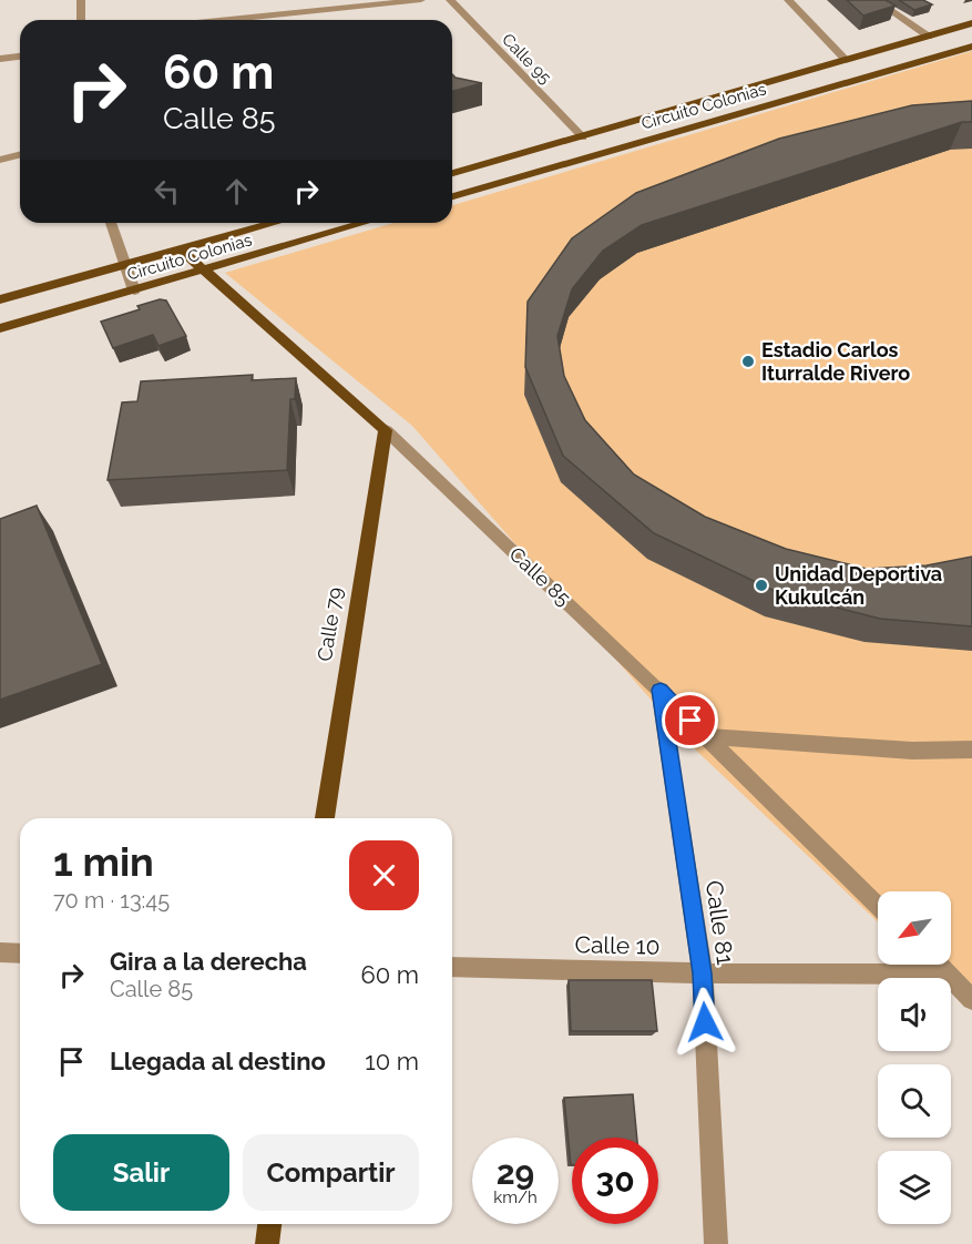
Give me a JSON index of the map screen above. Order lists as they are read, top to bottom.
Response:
{
  "streets": {
    "main road": ["Circuito Colonias", "Calle 85", "Calle 79"],
    "street": ["Calle 95", "Calle 81", "Calle 10"]
  },
  "crossings": [
    ["Calle 95", "Circuito Colonias"],
    ["Circuito Colonias", "Calle 85"],
    ["Calle 85", "Calle 79"],
    ["Calle 85", "Calle 81"],
    ["Calle 81", "Calle 10"]
  ],
  "places": ["Estadio Carlos Iturralde Rivero", "Unidad Deportiva Kukulcán"],
  "north": "bottom left",
  "page": {
    "turn": ["60 m", "Calle 85"],
    "heading": ["1 min", "70 m · 13:45"],
    "list": [
      {
        "name": "Gira a la derecha",
        "note": "Calle 85",
        "value": "60 m"
      },
      {
        "name": "Llegada al destino",
        "value": "10 m"
      }
    ],
    "buttons": ["Salir", "Compartir"],
    "speed": "29 km/h",
    "limit": "30"
  }
}
